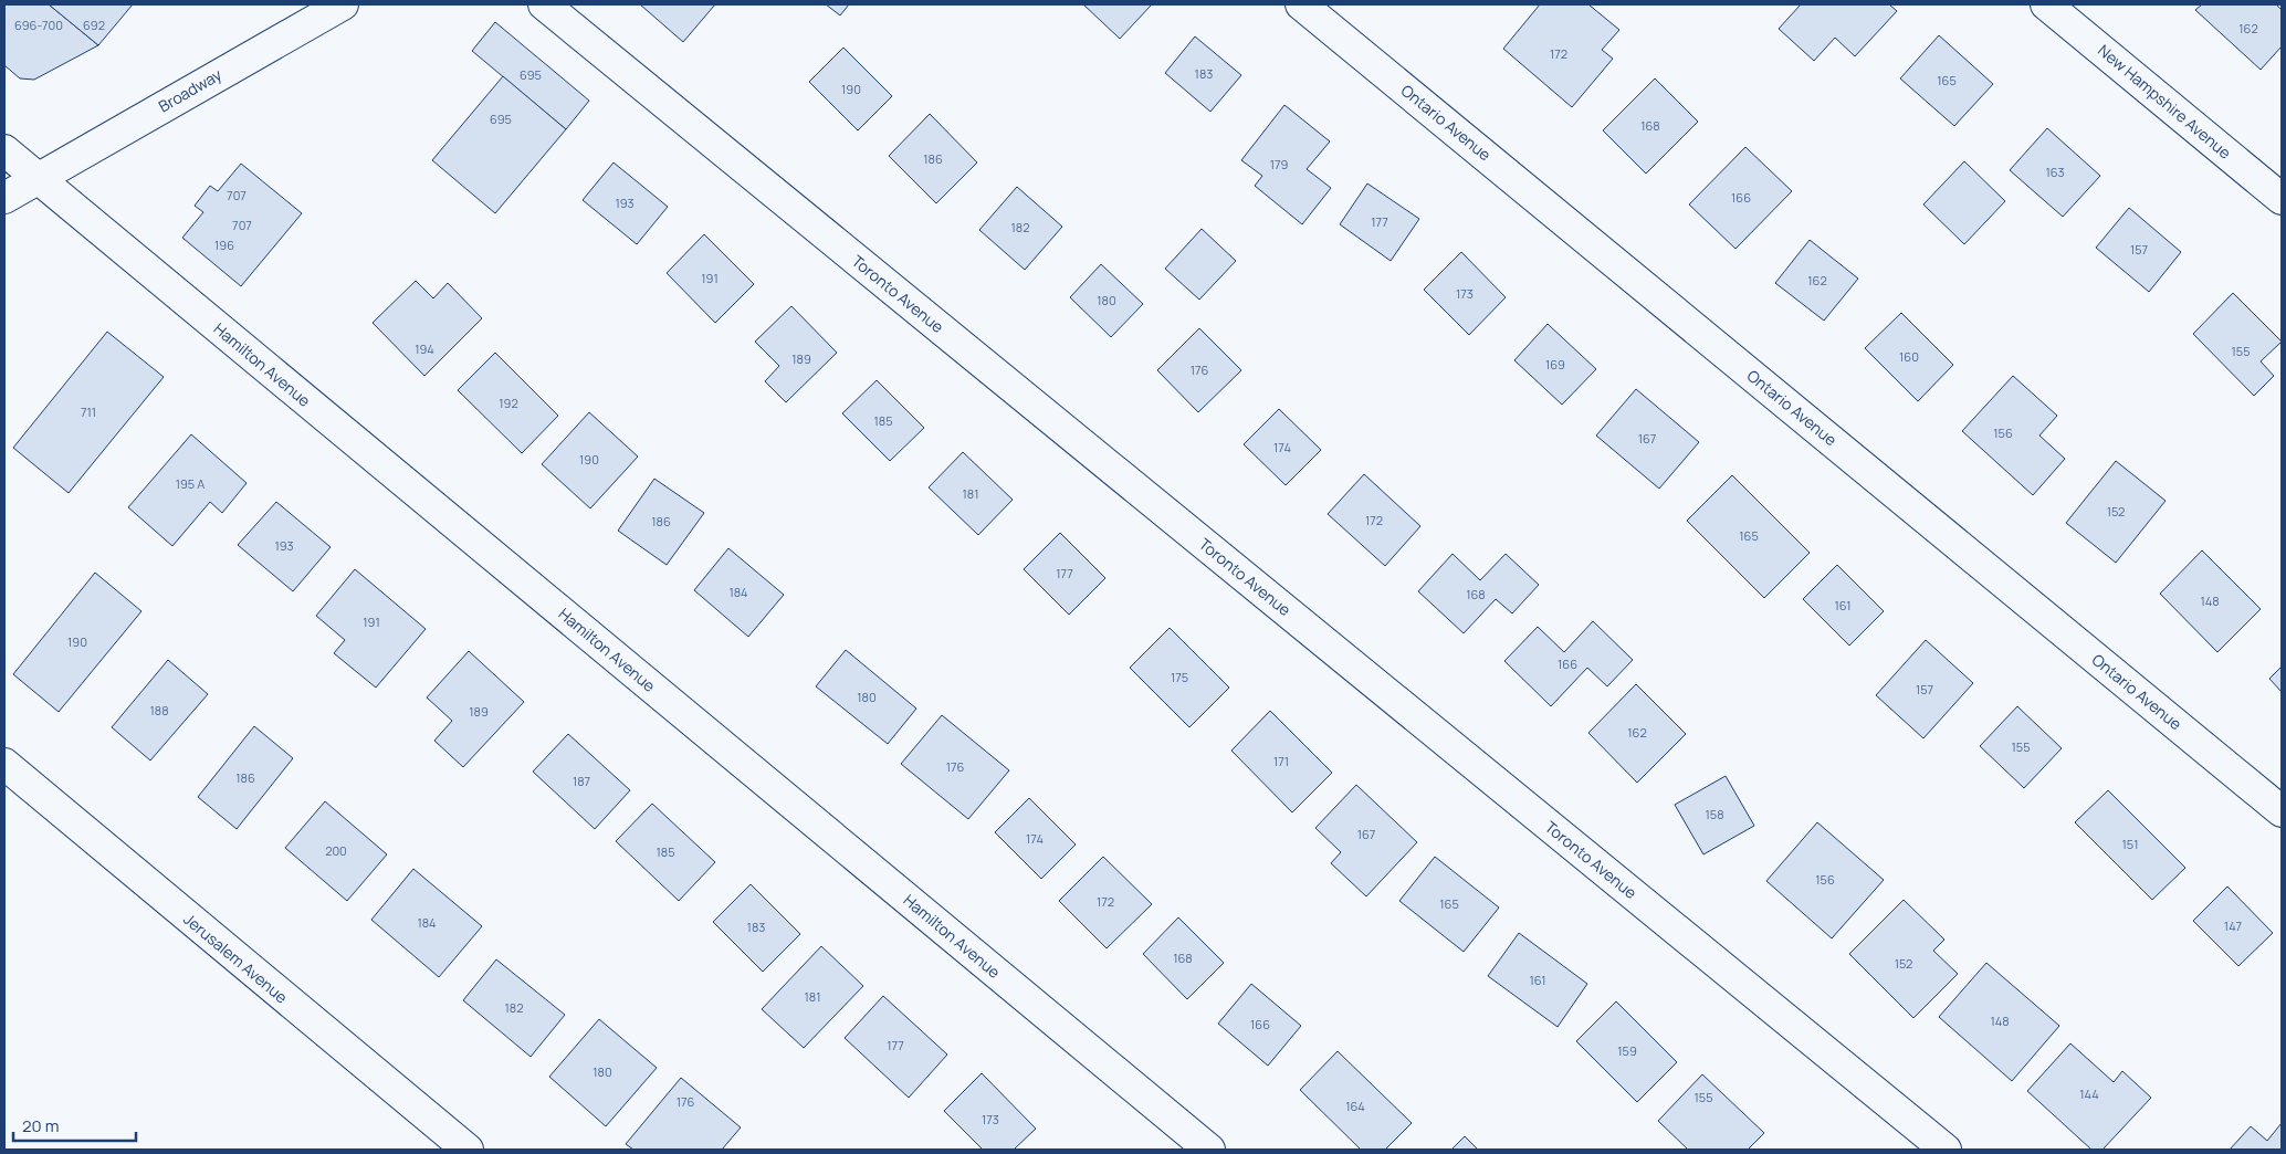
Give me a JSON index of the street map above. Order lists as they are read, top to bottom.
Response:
{
  "streets": {
    "street": [
      "Broadway",
      "New Hampshire Avenue",
      "Ontario Avenue",
      "Toronto Avenue",
      "Hamilton Avenue",
      "Jerusalem Avenue"
    ]
  },
  "crossings": [
    ["Broadway", "Hamilton Avenue"]
  ],
  "house_numbers": [
    "696-700",
    "692",
    "162",
    "172",
    "183",
    "695",
    "165",
    "190",
    "695",
    "168",
    "186",
    "179",
    "163",
    "707",
    "166",
    "193",
    "177",
    "707",
    "182",
    "196",
    "157",
    "191",
    "162",
    "173",
    "180",
    "194",
    "155",
    "160",
    "189",
    "169",
    "176",
    "192",
    "711",
    "185",
    "156",
    "167",
    "174",
    "190",
    "195 A",
    "181",
    "152",
    "172",
    "186",
    "165",
    "193",
    "177",
    "184",
    "168",
    "148",
    "161",
    "191",
    "190",
    "166",
    "175",
    "157",
    "180",
    "188",
    "189",
    "162",
    "155",
    "171",
    "176",
    "186",
    "187",
    "158",
    "167",
    "174",
    "151",
    "200",
    "185",
    "156",
    "172",
    "165",
    "184",
    "147",
    "183",
    "168",
    "152",
    "161",
    "181",
    "182",
    "148",
    "166",
    "177",
    "159",
    "180",
    "144",
    "155",
    "176",
    "164",
    "173"
  ],
  "scale_bar": "20 m"
}
